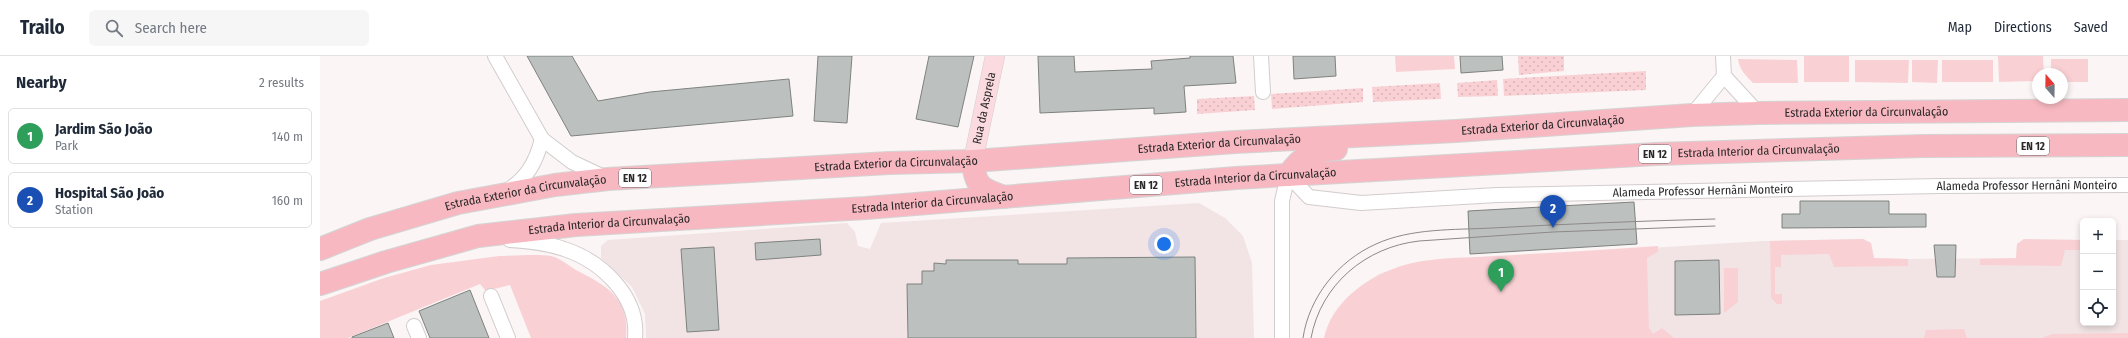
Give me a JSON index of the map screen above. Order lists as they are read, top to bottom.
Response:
{
  "streets": {
    "main road": ["Estrada Exterior da Circunvalação", "EN 12", "Estrada Interior da Circunvalação"],
    "street": ["Rua da Asprela", "Alameda Professor Hernâni Monteiro"]
  },
  "crossings": [
    ["Rua da Asprela", "Estrada Exterior da Circunvalação"],
    ["Estrada Interior da Circunvalação", "Alameda Professor Hernâni Monteiro"]
  ],
  "north": "top",
  "page": {
    "header": "Trailo",
    "search": "Search here",
    "nav": ["Map", "Directions", "Saved"],
    "heading": ["Nearby", "2 results"],
    "list": [
      {
        "mark": "1",
        "name": "Jardim São João",
        "note": "Park",
        "value": "140 m"
      },
      {
        "mark": "2",
        "name": "Hospital São João",
        "note": "Station",
        "value": "160 m"
      }
    ],
    "pins": ["2", "1"],
    "map_buttons": ["+", "−"]
  }
}
